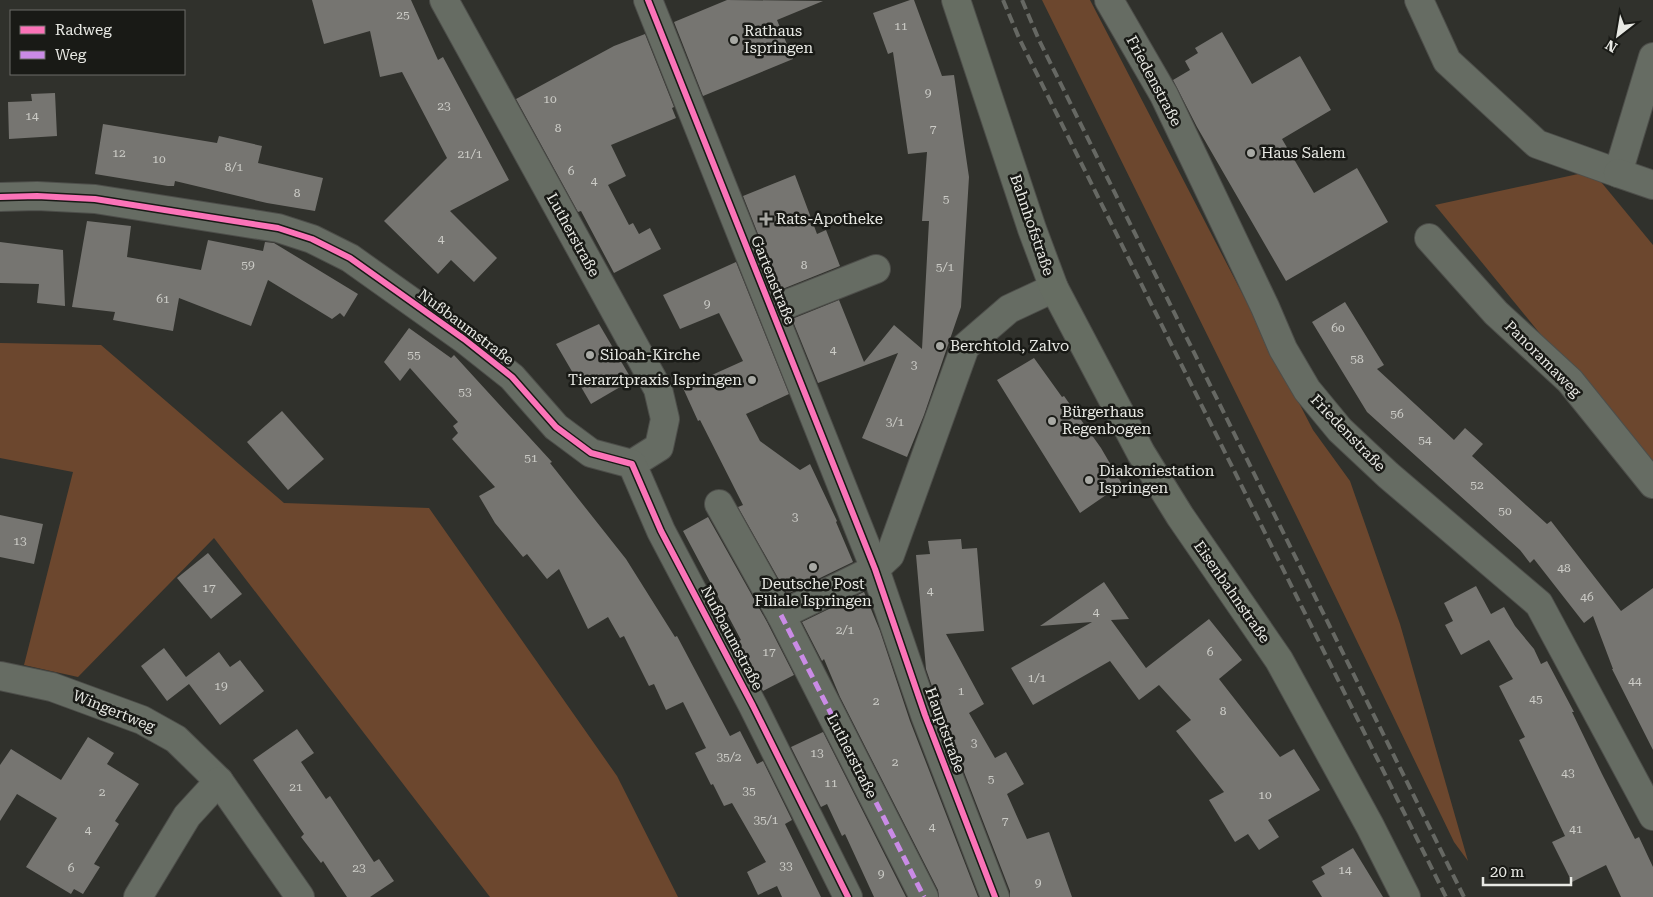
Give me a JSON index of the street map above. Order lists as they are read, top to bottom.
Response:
{
  "streets": {
    "main road": ["Bahnhofstraße", "Eisenbahnstraße"],
    "street": [
      "Friedenstraße",
      "Lutherstraße",
      "Gartenstraße",
      "Nußbaumstraße",
      "Panoramaweg",
      "Wingertweg",
      "Hauptstraße"
    ]
  },
  "crossings": [
    ["Bahnhofstraße", "Gartenstraße"],
    ["Bahnhofstraße", "Eisenbahnstraße"],
    ["Bahnhofstraße", "Hauptstraße"],
    ["Lutherstraße", "Nußbaumstraße"],
    ["Gartenstraße", "Hauptstraße"]
  ],
  "places": {
    "other": [
      "Rathaus Ispringen",
      "Haus Salem",
      "Berchtold, Zalvo",
      "Siloah-Kirche",
      "Tierarztpraxis Ispringen",
      "Bürgerhaus Regenbogen",
      "Diakoniestation Ispringen",
      "Deutsche Post Filiale Ispringen"
    ],
    "health": ["Rats-Apotheke"]
  },
  "house_numbers": [
    "25",
    "11",
    "9",
    "10",
    "23",
    "14",
    "8",
    "7",
    "12",
    "21/1",
    "10",
    "8/1",
    "6",
    "4",
    "8",
    "5",
    "4",
    "59",
    "8",
    "5/1",
    "61",
    "9",
    "60",
    "4",
    "55",
    "58",
    "3",
    "53",
    "56",
    "3/1",
    "54",
    "51",
    "52",
    "50",
    "3",
    "13",
    "48",
    "17",
    "4",
    "46",
    "4",
    "2/1",
    "17",
    "6",
    "1/1",
    "44",
    "19",
    "1",
    "45",
    "2",
    "8",
    "3",
    "13",
    "35/2",
    "2",
    "43",
    "5",
    "11",
    "21",
    "35",
    "2",
    "10",
    "35/1",
    "7",
    "4",
    "41",
    "4",
    "33",
    "6",
    "23",
    "14",
    "9",
    "9"
  ],
  "legend": ["Radweg", "Weg"],
  "scale_bar": "20 m",
  "north": "bottom left"
}
